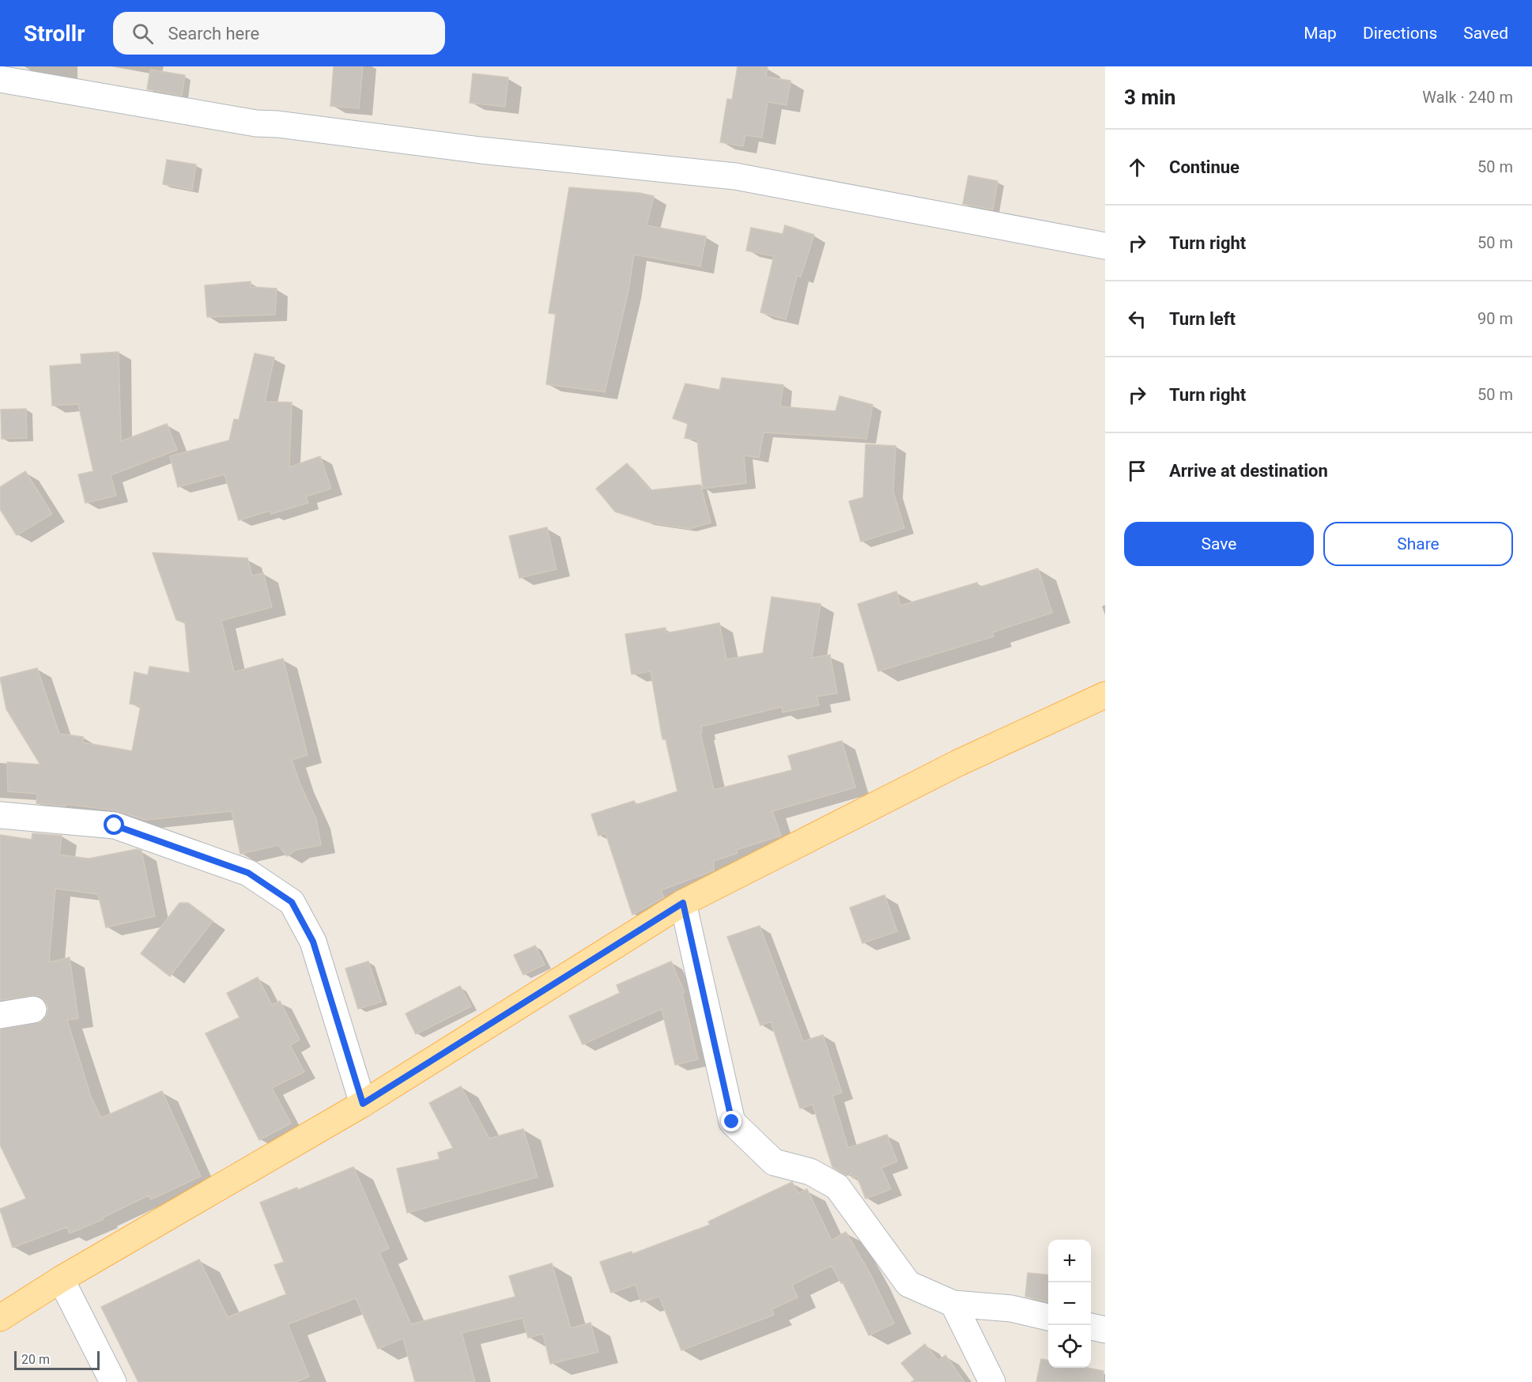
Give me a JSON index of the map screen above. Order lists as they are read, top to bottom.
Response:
{
  "scale_bar": "20 m",
  "page": {
    "header": "Strollr",
    "search": "Search here",
    "nav": ["Map", "Directions", "Saved"],
    "heading": ["3 min", "Walk · 240 m"],
    "list": [
      ["Continue", "50 m"],
      ["Turn right", "50 m"],
      ["Turn left", "90 m"],
      ["Turn right", "50 m"],
      "Arrive at destination"
    ],
    "buttons": ["Save", "Share"],
    "map_buttons": ["+", "−"],
    "scale": "20 m"
  }
}
